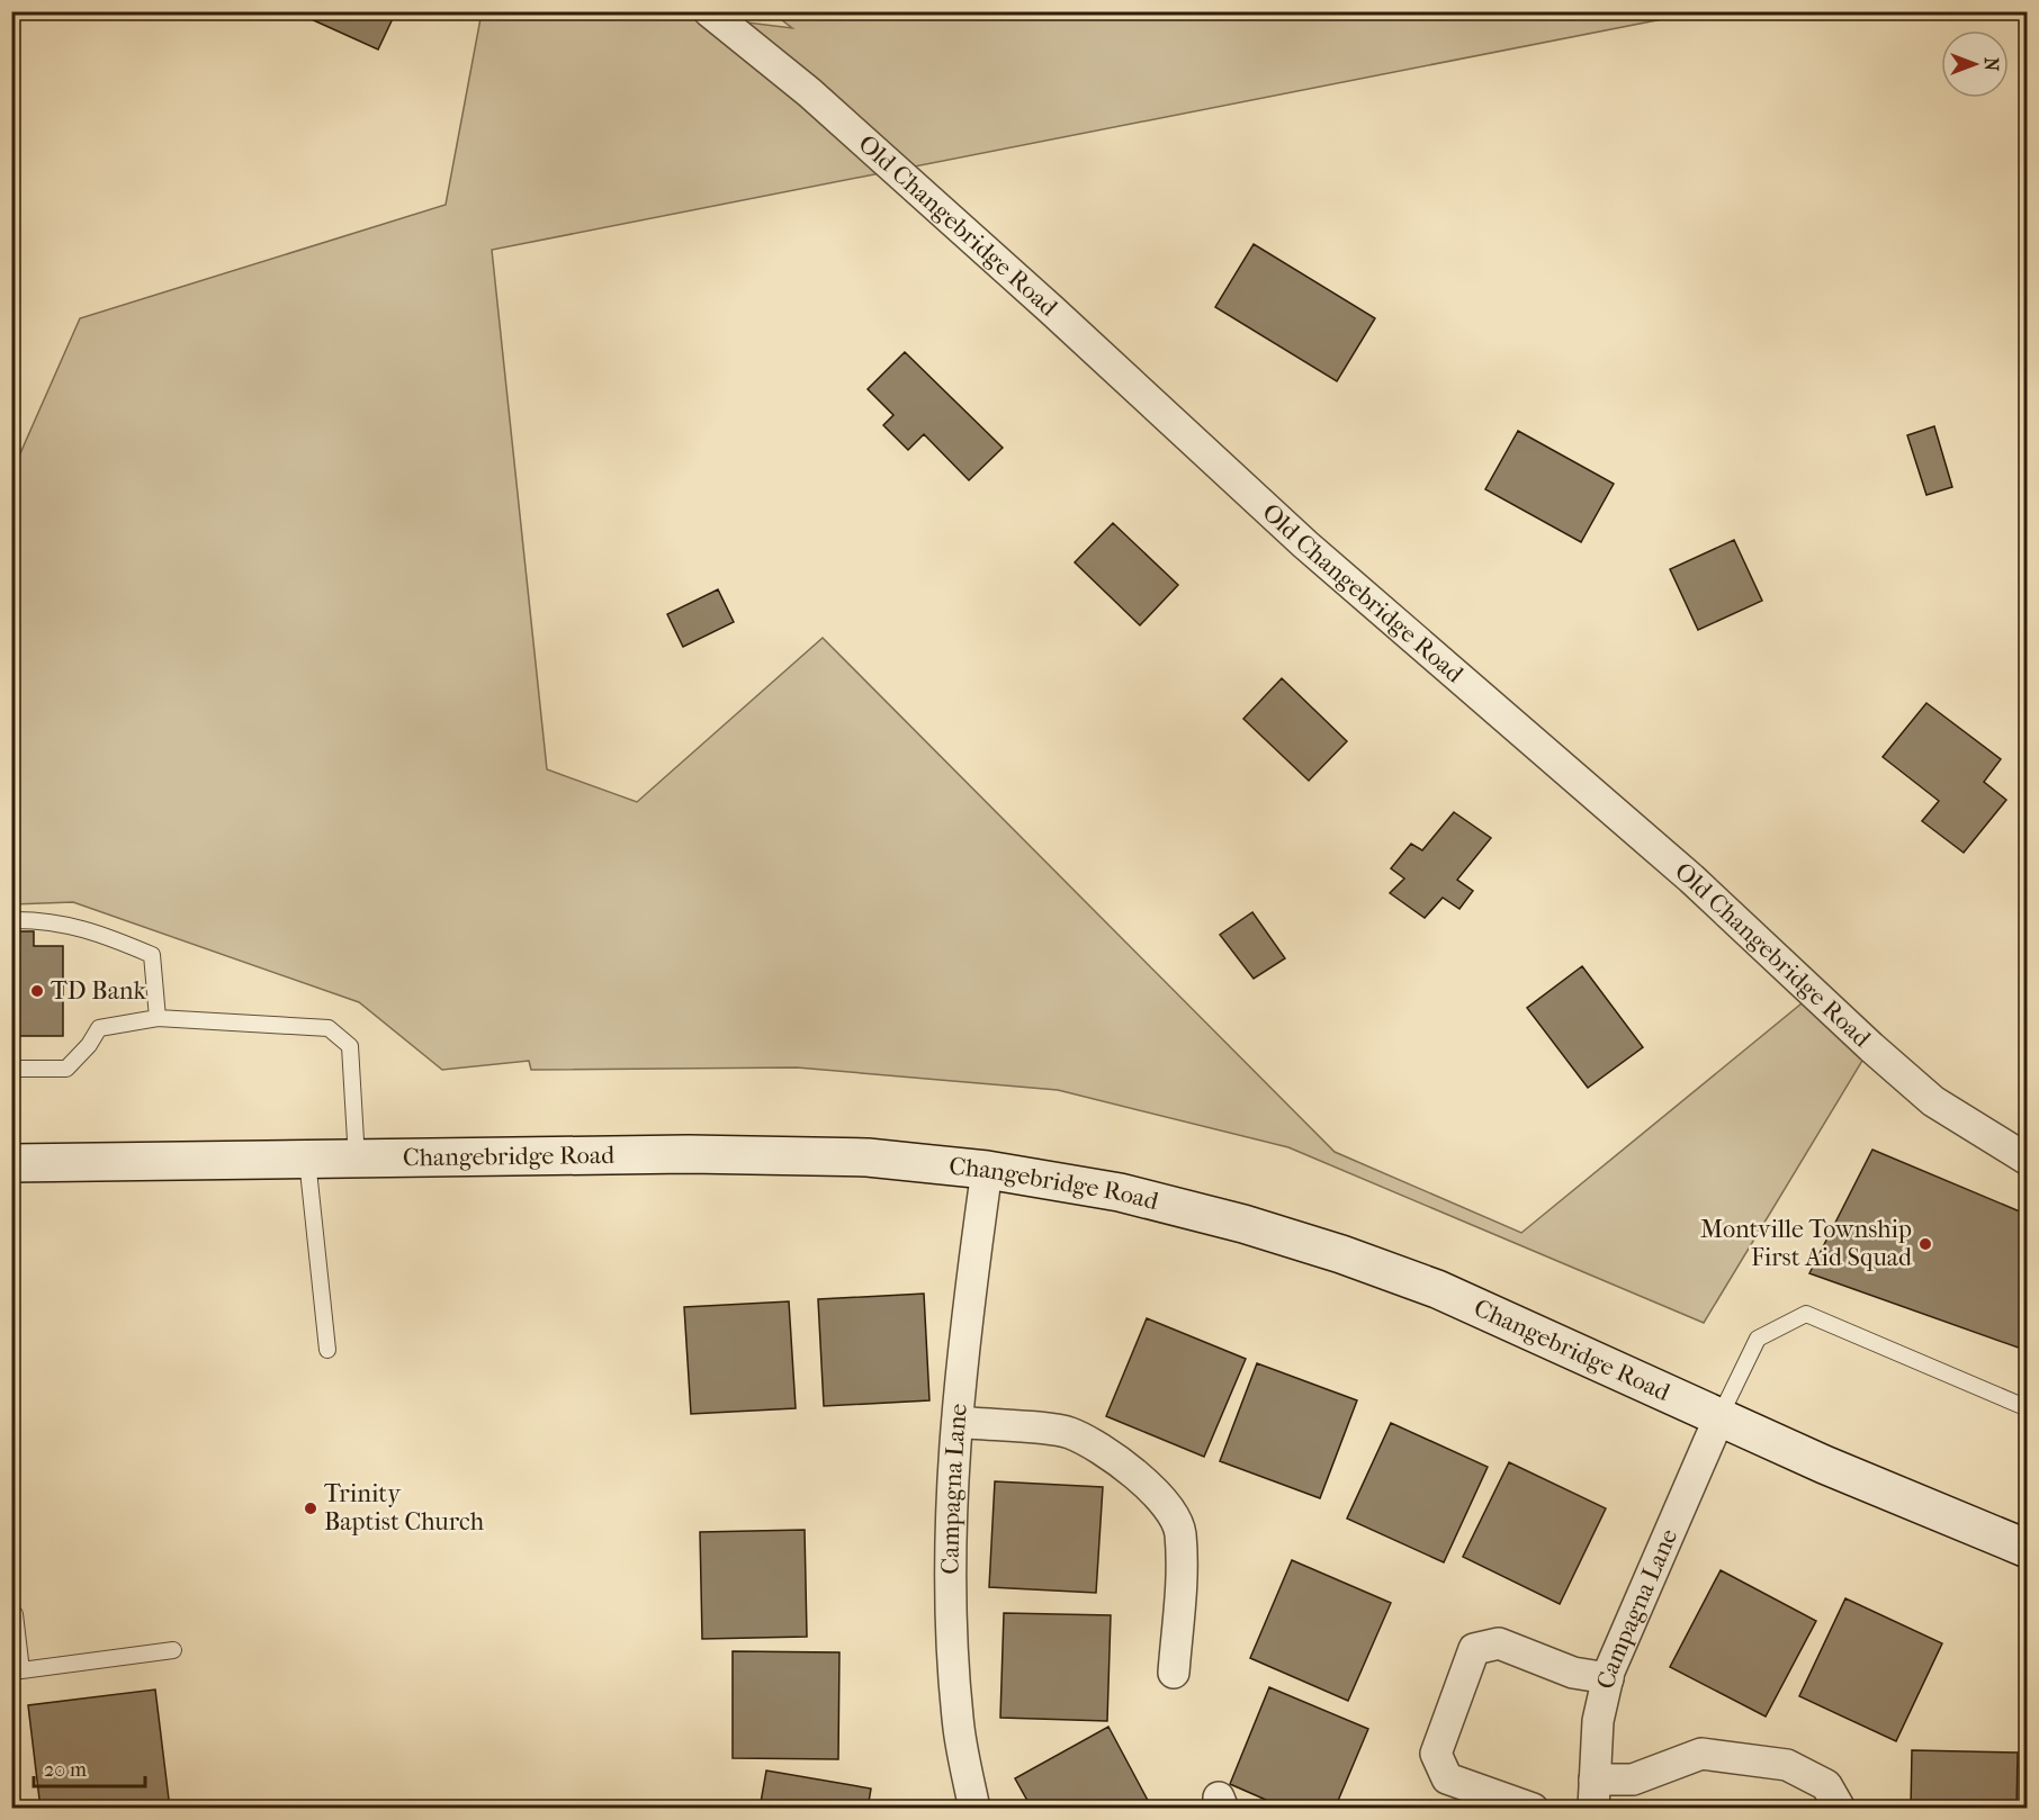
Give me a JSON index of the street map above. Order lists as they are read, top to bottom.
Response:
{
  "streets": {
    "main road": ["Changebridge Road"],
    "street": ["Old Changebridge Road", "Campagna Lane"]
  },
  "crossings": [
    ["Changebridge Road", "Campagna Lane"]
  ],
  "places": ["TD Bank", "Montville Township First Aid Squad", "Trinity Baptist Church"],
  "scale_bar": "20 m",
  "north": "right"
}
